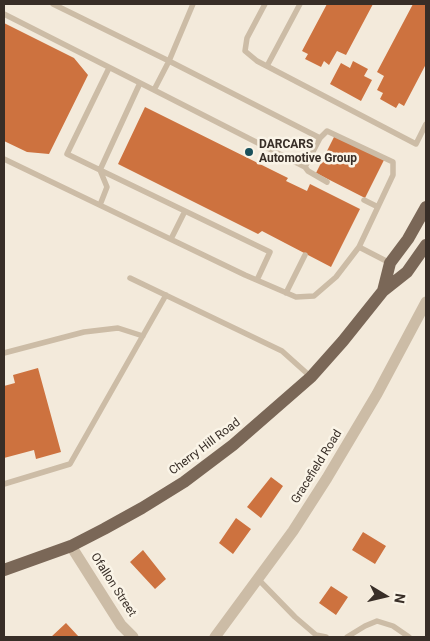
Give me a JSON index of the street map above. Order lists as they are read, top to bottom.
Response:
{
  "streets": {
    "main road": ["Cherry Hill Road"],
    "street": ["Gracefield Road", "Ofallon Street"]
  },
  "crossings": [
    ["Cherry Hill Road", "Ofallon Street"]
  ],
  "places": ["DARCARS Automotive Group"],
  "north": "right"
}
